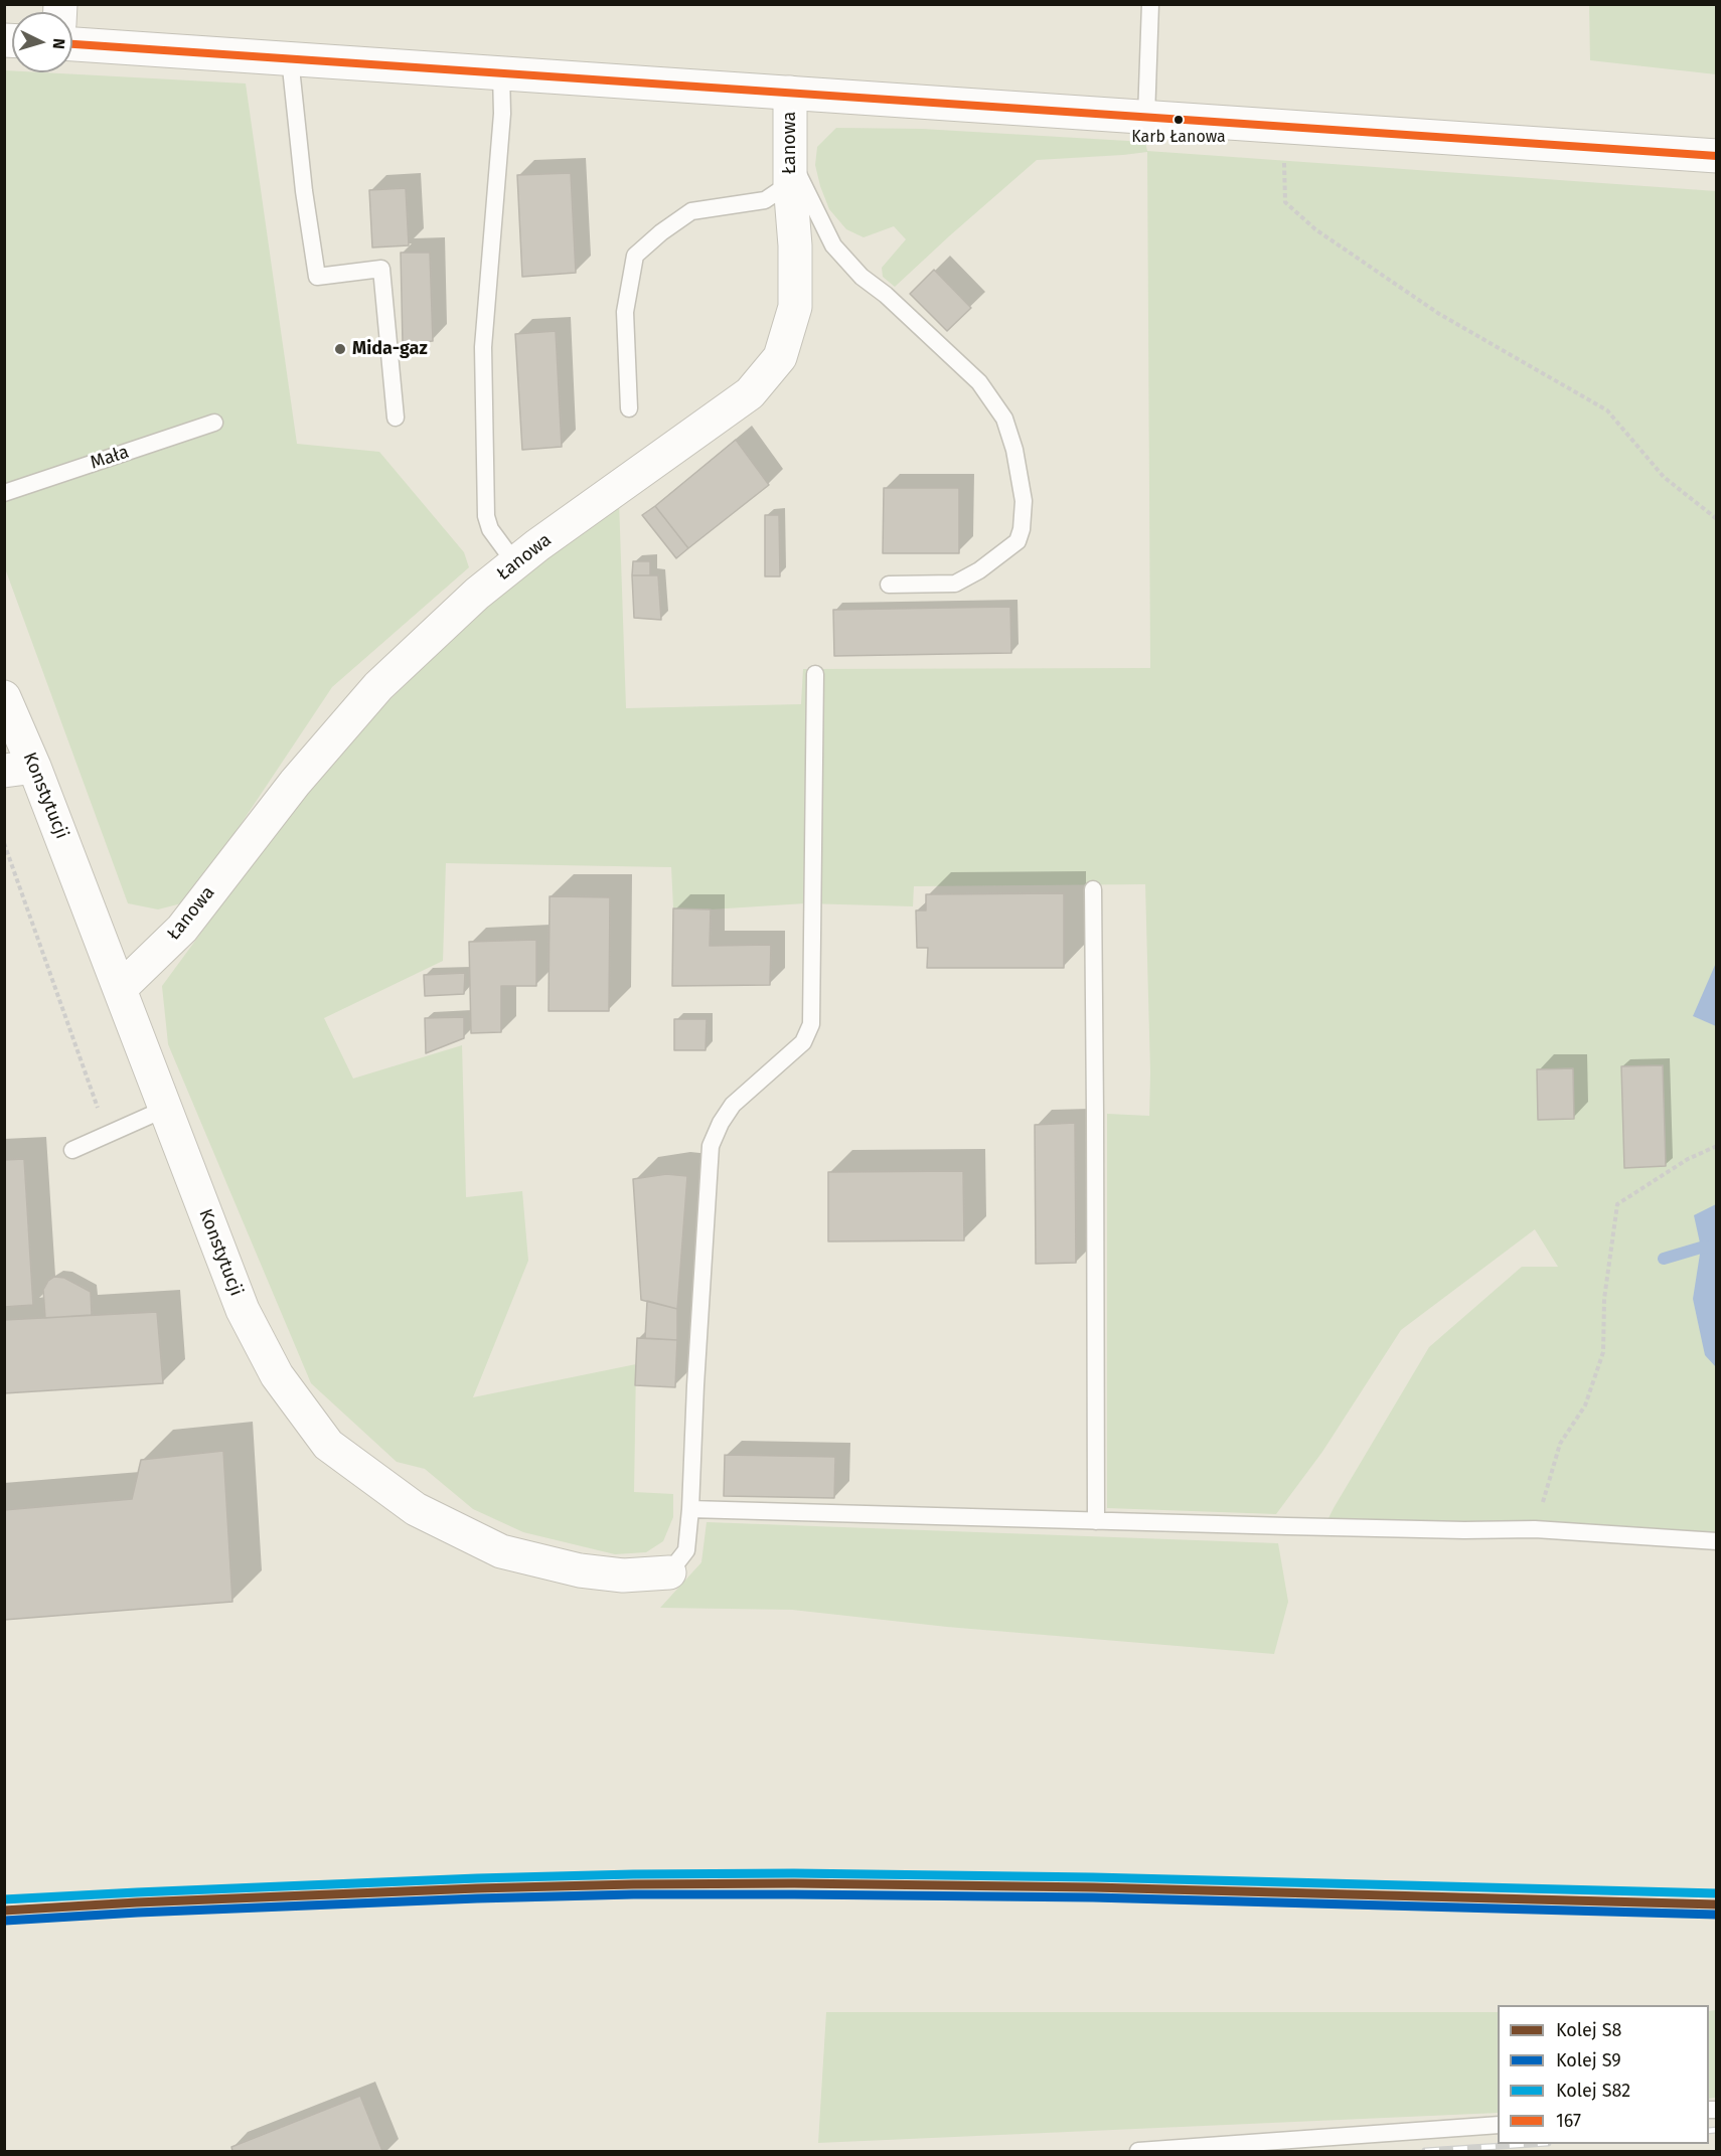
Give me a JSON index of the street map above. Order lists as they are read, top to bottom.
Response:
{
  "streets": {
    "street": ["Łanowa", "Konstytucji"],
    "lane": ["Mała"]
  },
  "crossings": [
    ["Łanowa", "Konstytucji"]
  ],
  "places": ["Karb Łanowa", "Mida-gaz"],
  "lines": [
    "transit line 167",
    "rail line S82",
    "rail line S8",
    "rail line S9"
  ],
  "legend": [
    "Kolej S8",
    "Kolej S9",
    "Kolej S82",
    "167"
  ],
  "north": "right"
}
